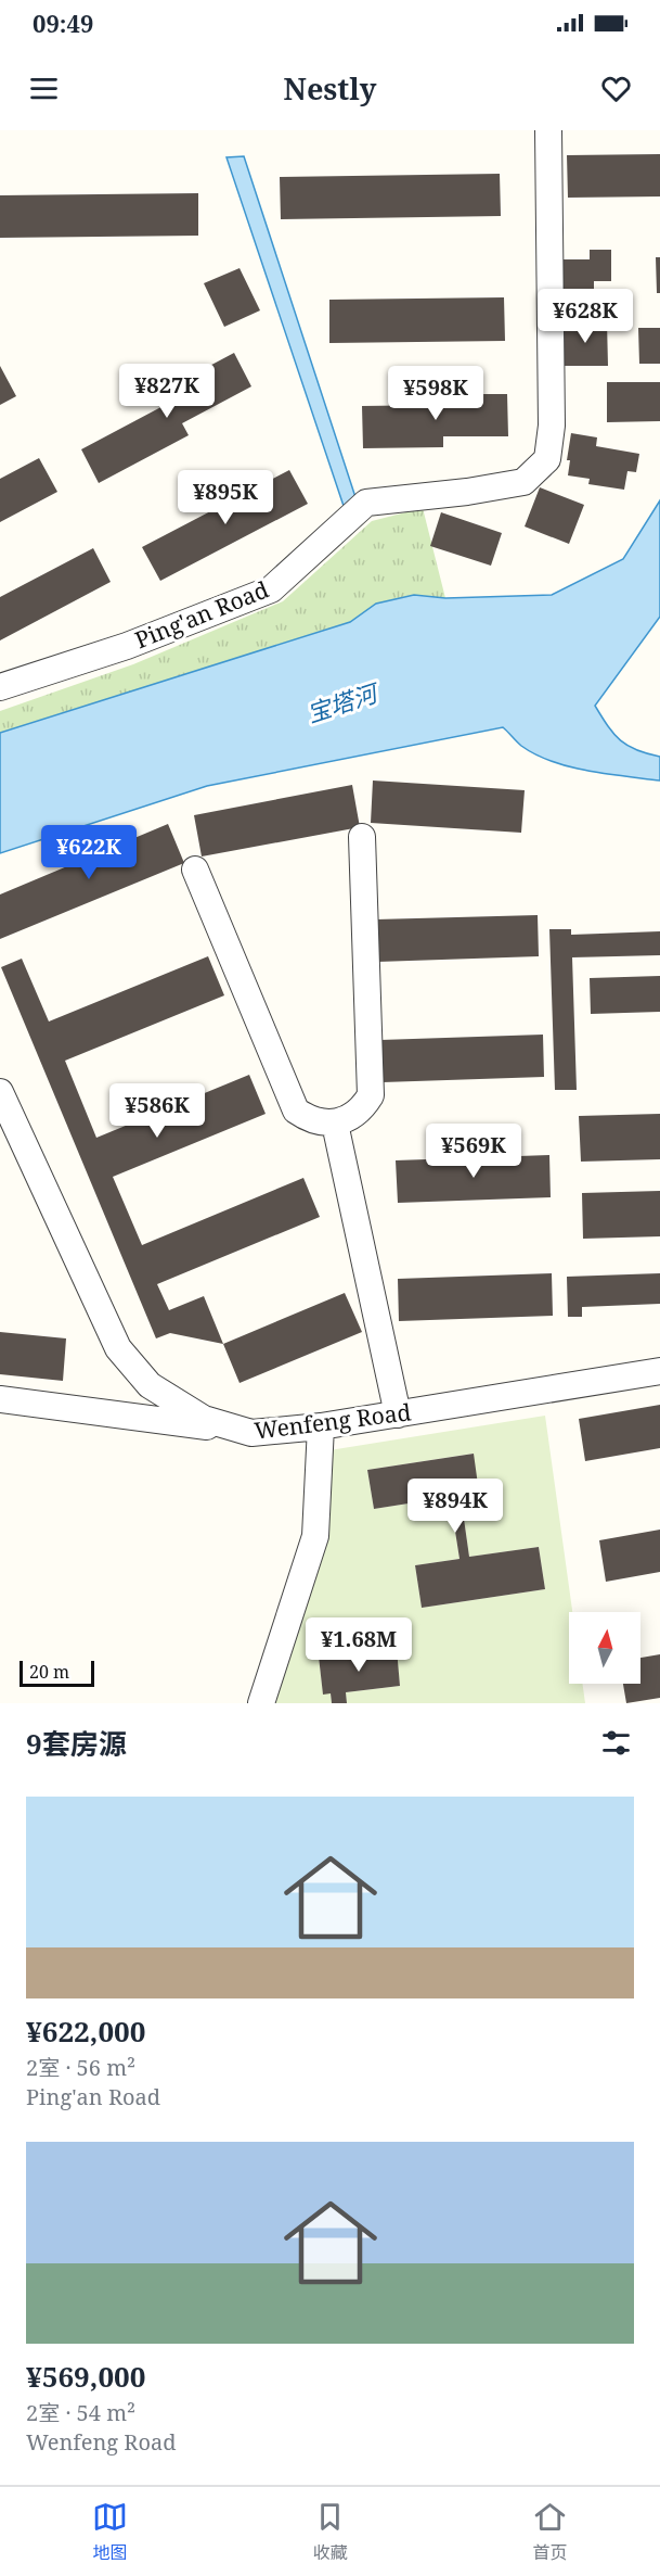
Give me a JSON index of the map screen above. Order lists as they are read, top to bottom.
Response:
{
  "streets": {
    "street": ["Ping'an Road", "Wenfeng Road"]
  },
  "water": ["宝塔河"],
  "scale_bar": "20 m",
  "north": "top",
  "page": {
    "status": "09:49",
    "header": "Nestly",
    "price": [
      "¥628K",
      "¥827K",
      "¥598K",
      "¥895K",
      "¥622K",
      "¥586K",
      "¥569K",
      "¥894K",
      "¥1.68M"
    ],
    "scale": "20 m",
    "heading": "9套房源",
    "list": [
      {
        "name": "¥622,000",
        "note": "2室 · 56 m² · Ping'an Road"
      },
      {
        "name": "¥569,000",
        "note": "2室 · 54 m² · Wenfeng Road"
      }
    ],
    "tabs": ["地图", "收藏", "首页"]
  }
}
